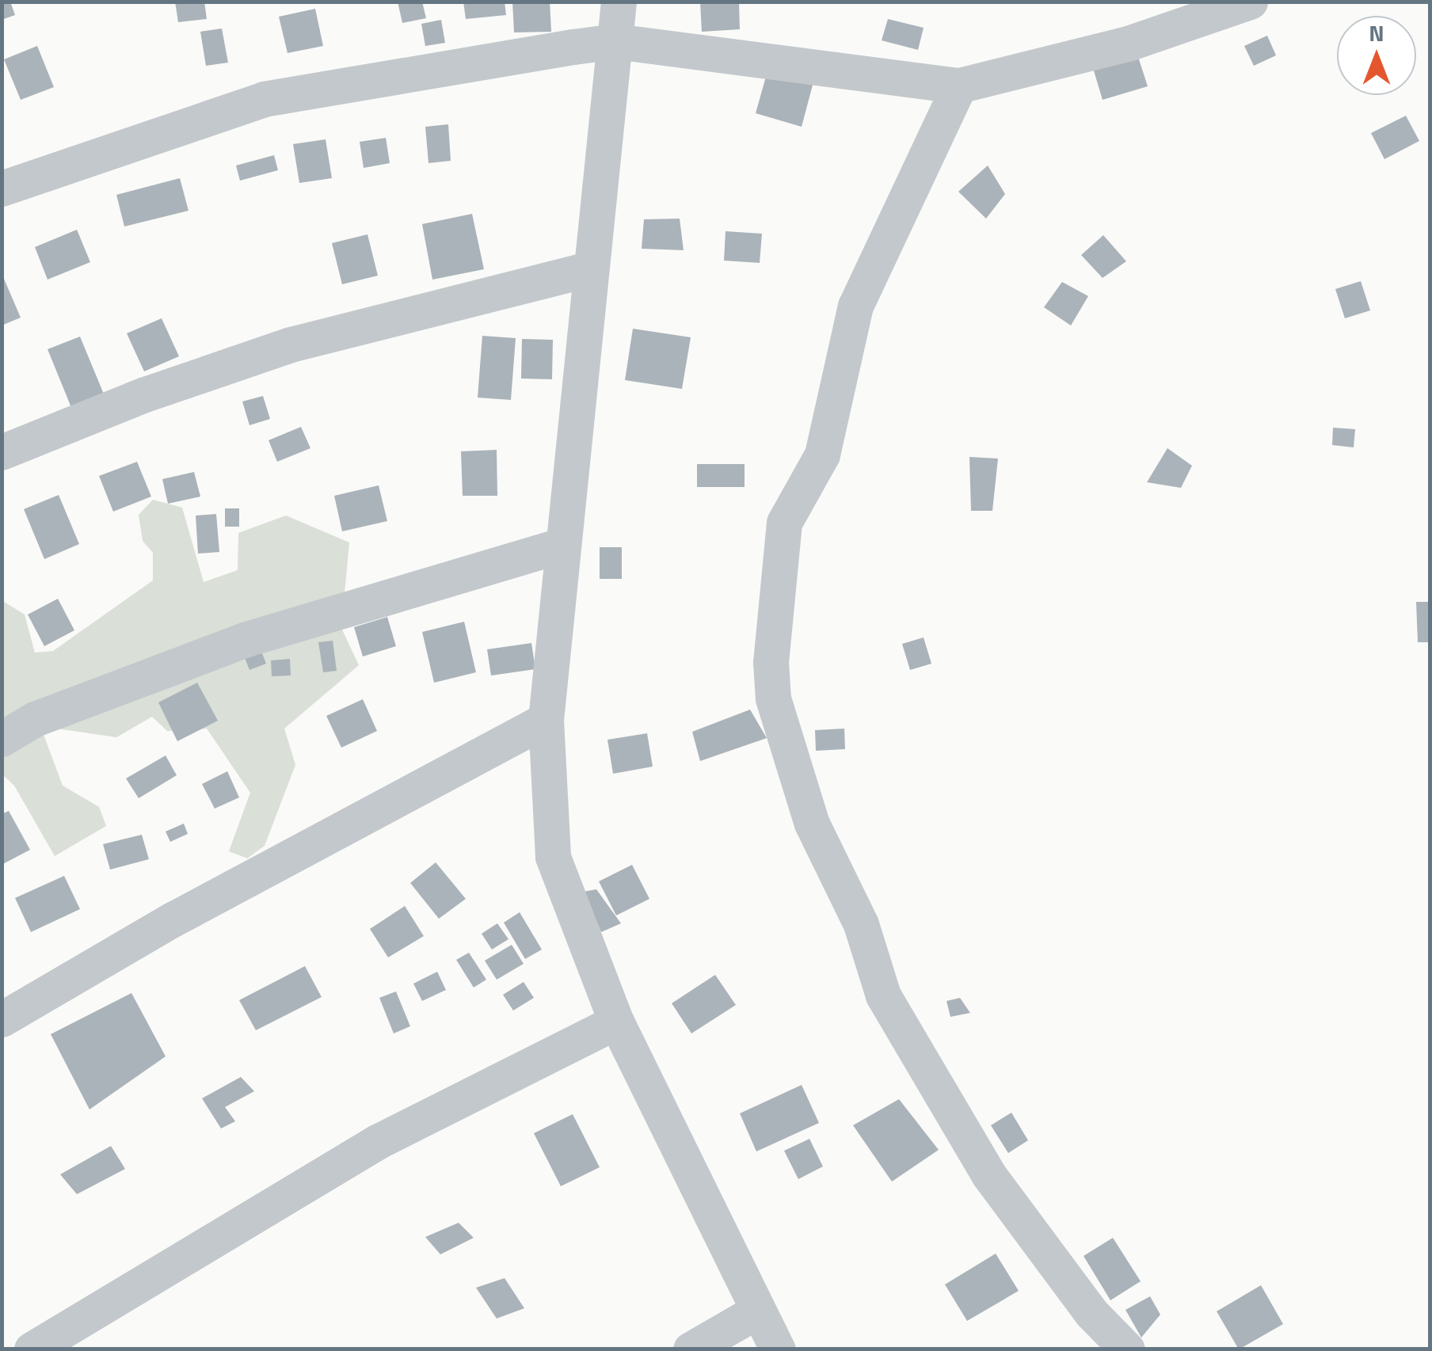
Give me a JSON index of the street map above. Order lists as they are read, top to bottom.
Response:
{
  "north": "top"
}
